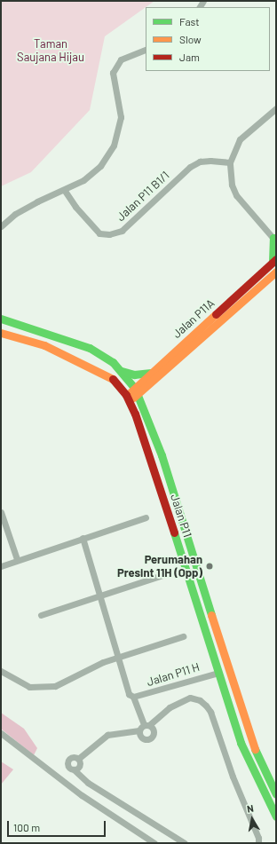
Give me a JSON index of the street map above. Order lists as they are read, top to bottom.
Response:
{
  "streets": {
    "main road": ["Jalan P11A", "Jalan P11"],
    "street": ["Jalan P11 B1/1", "Jalan P11 H"]
  },
  "crossings": [
    ["Jalan P11A", "Jalan P11"],
    ["Jalan P11", "Jalan P11 H"]
  ],
  "parks": ["Taman Saujana Hijau"],
  "places": ["Perumahan Presint 11H (Opp)"],
  "legend": ["Fast", "Slow", "Jam"],
  "scale_bar": "100 m",
  "north": "top"
}
